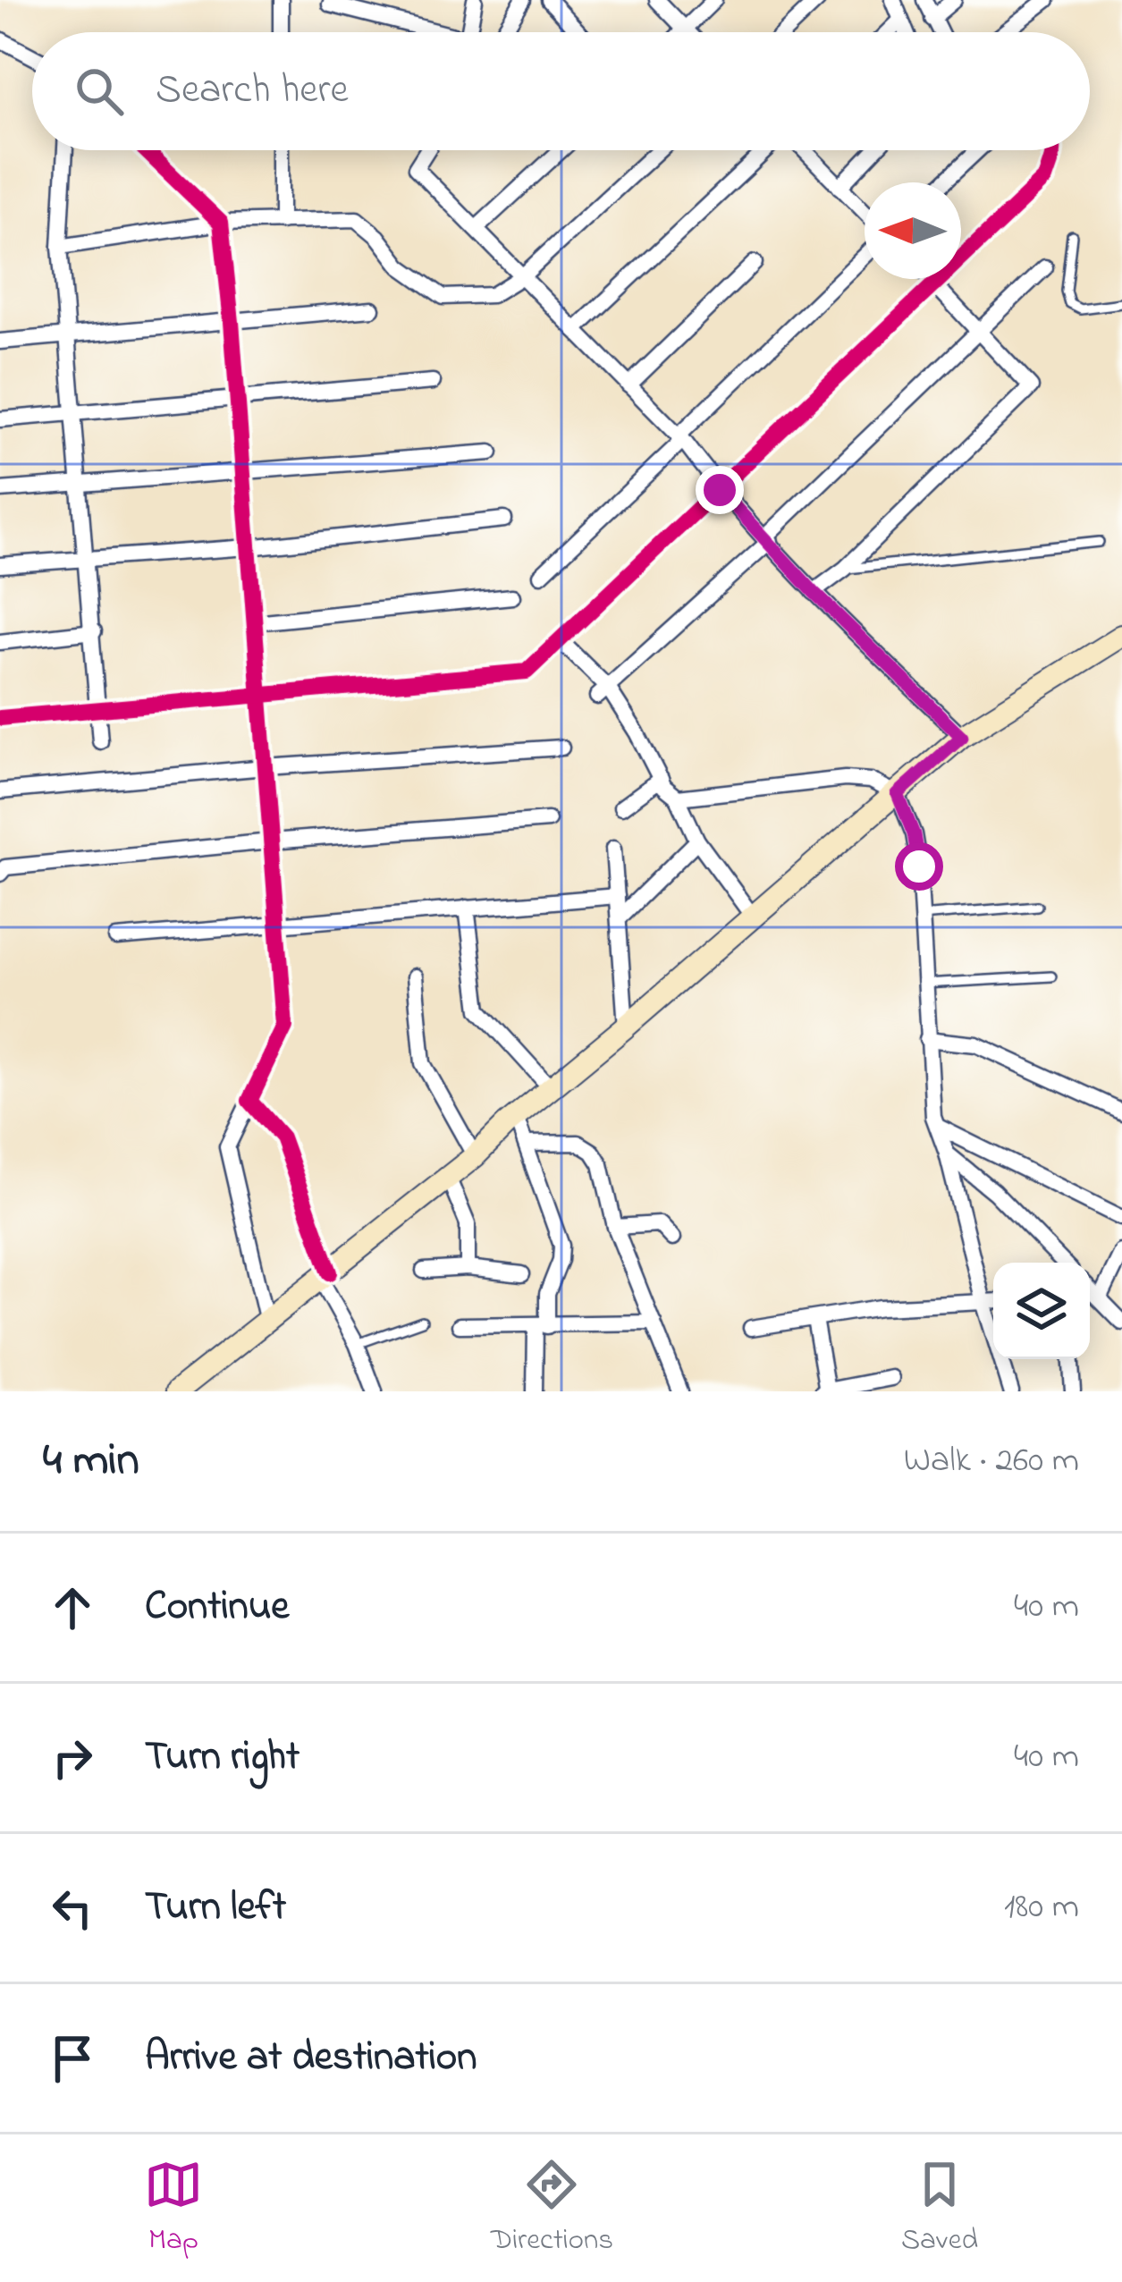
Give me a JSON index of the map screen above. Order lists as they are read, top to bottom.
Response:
{
  "north": "left",
  "page": {
    "search": "Search here",
    "heading": ["4 min", "Walk · 260 m"],
    "list": [
      ["Continue", "40 m"],
      ["Turn right", "40 m"],
      ["Turn left", "180 m"],
      "Arrive at destination"
    ],
    "nav": ["Map", "Directions", "Saved"]
  }
}
